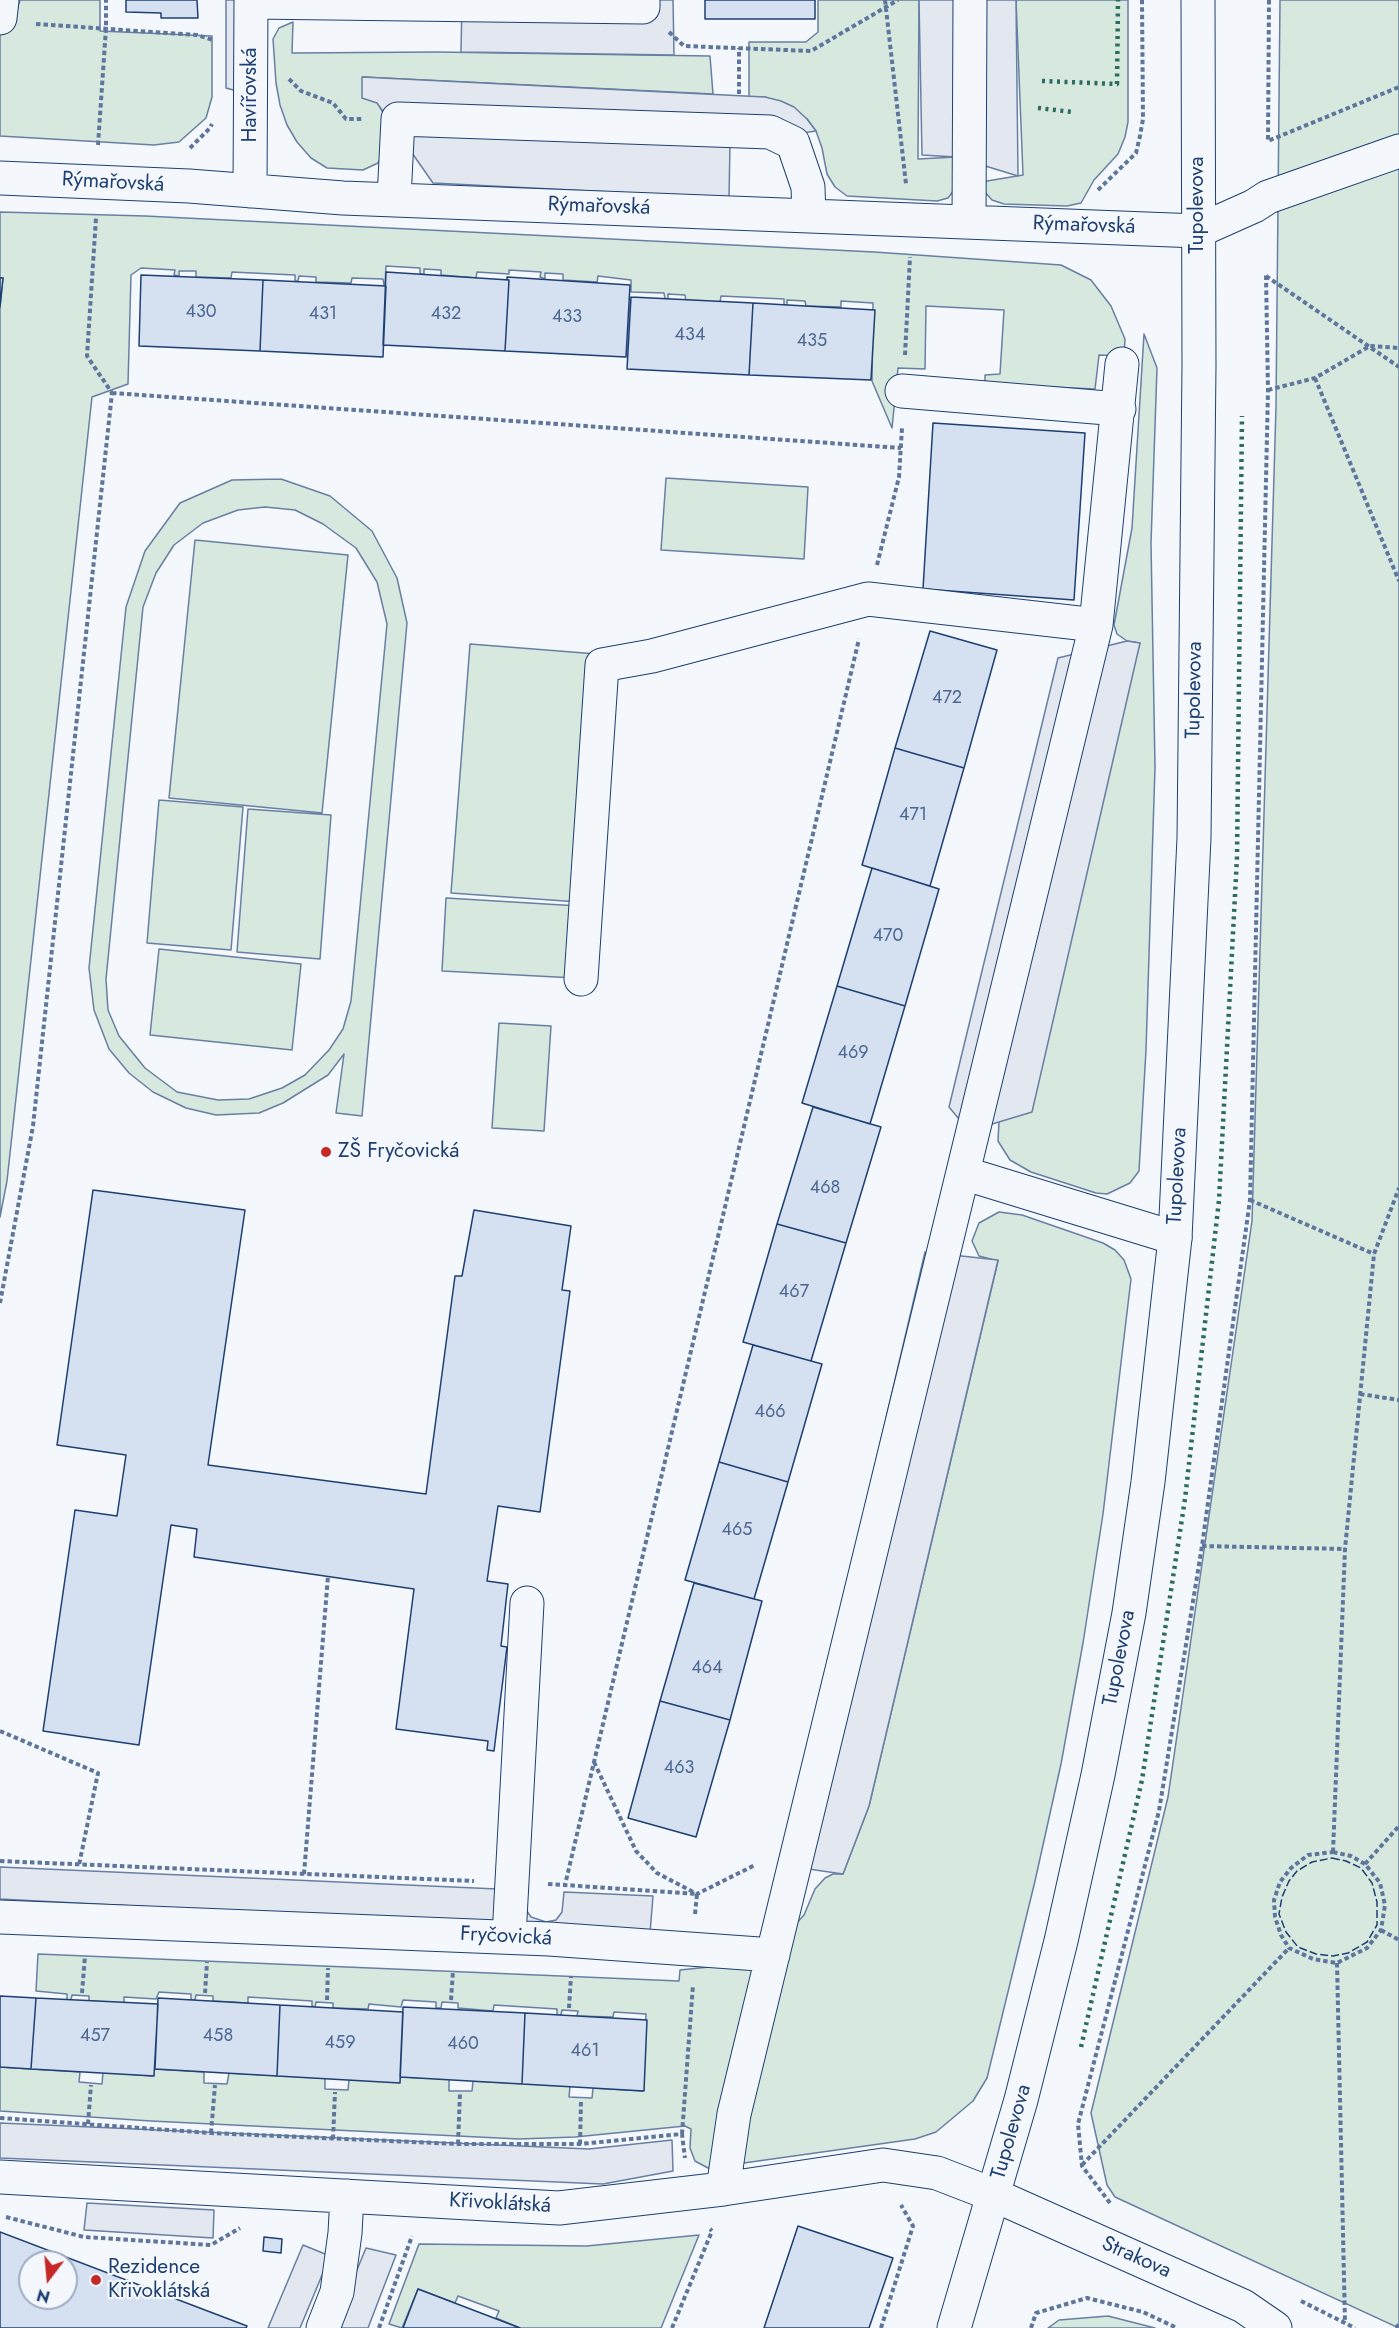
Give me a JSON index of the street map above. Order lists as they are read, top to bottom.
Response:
{
  "streets": {
    "street": [
      "Havířovská",
      "Rýmařovská",
      "Tupolevova",
      "Fryčovická",
      "Křivoklátská",
      "Strakova"
    ]
  },
  "crossings": [
    ["Havířovská", "Rýmařovská"],
    ["Rýmařovská", "Tupolevova"],
    ["Tupolevova", "Křivoklátská"],
    ["Tupolevova", "Strakova"],
    ["Křivoklátská", "Strakova"]
  ],
  "places": ["ZŠ Fryčovická", "Rezidence Křivoklátská"],
  "house_numbers": [
    "430",
    "431",
    "432",
    "433",
    "434",
    "435",
    "472",
    "471",
    "470",
    "469",
    "468",
    "467",
    "466",
    "465",
    "464",
    "463",
    "457",
    "458",
    "459",
    "460",
    "461"
  ],
  "north": "bottom"
}
